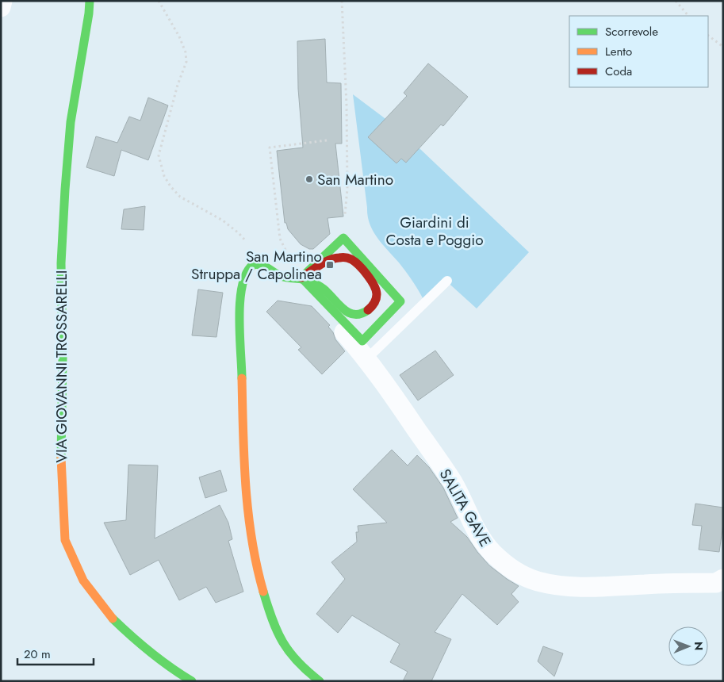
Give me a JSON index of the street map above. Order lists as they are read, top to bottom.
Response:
{
  "streets": {
    "street": ["VIA GIOVANNI TROSSARELLI", "SALITA GAVE"]
  },
  "parks": ["Giardini di Costa e Poggio"],
  "places": {
    "other": ["San Martino"],
    "transit": ["San Martino Struppa / Capolinea"]
  },
  "legend": ["Scorrevole", "Lento", "Coda"],
  "scale_bar": "20 m",
  "north": "right"
}
